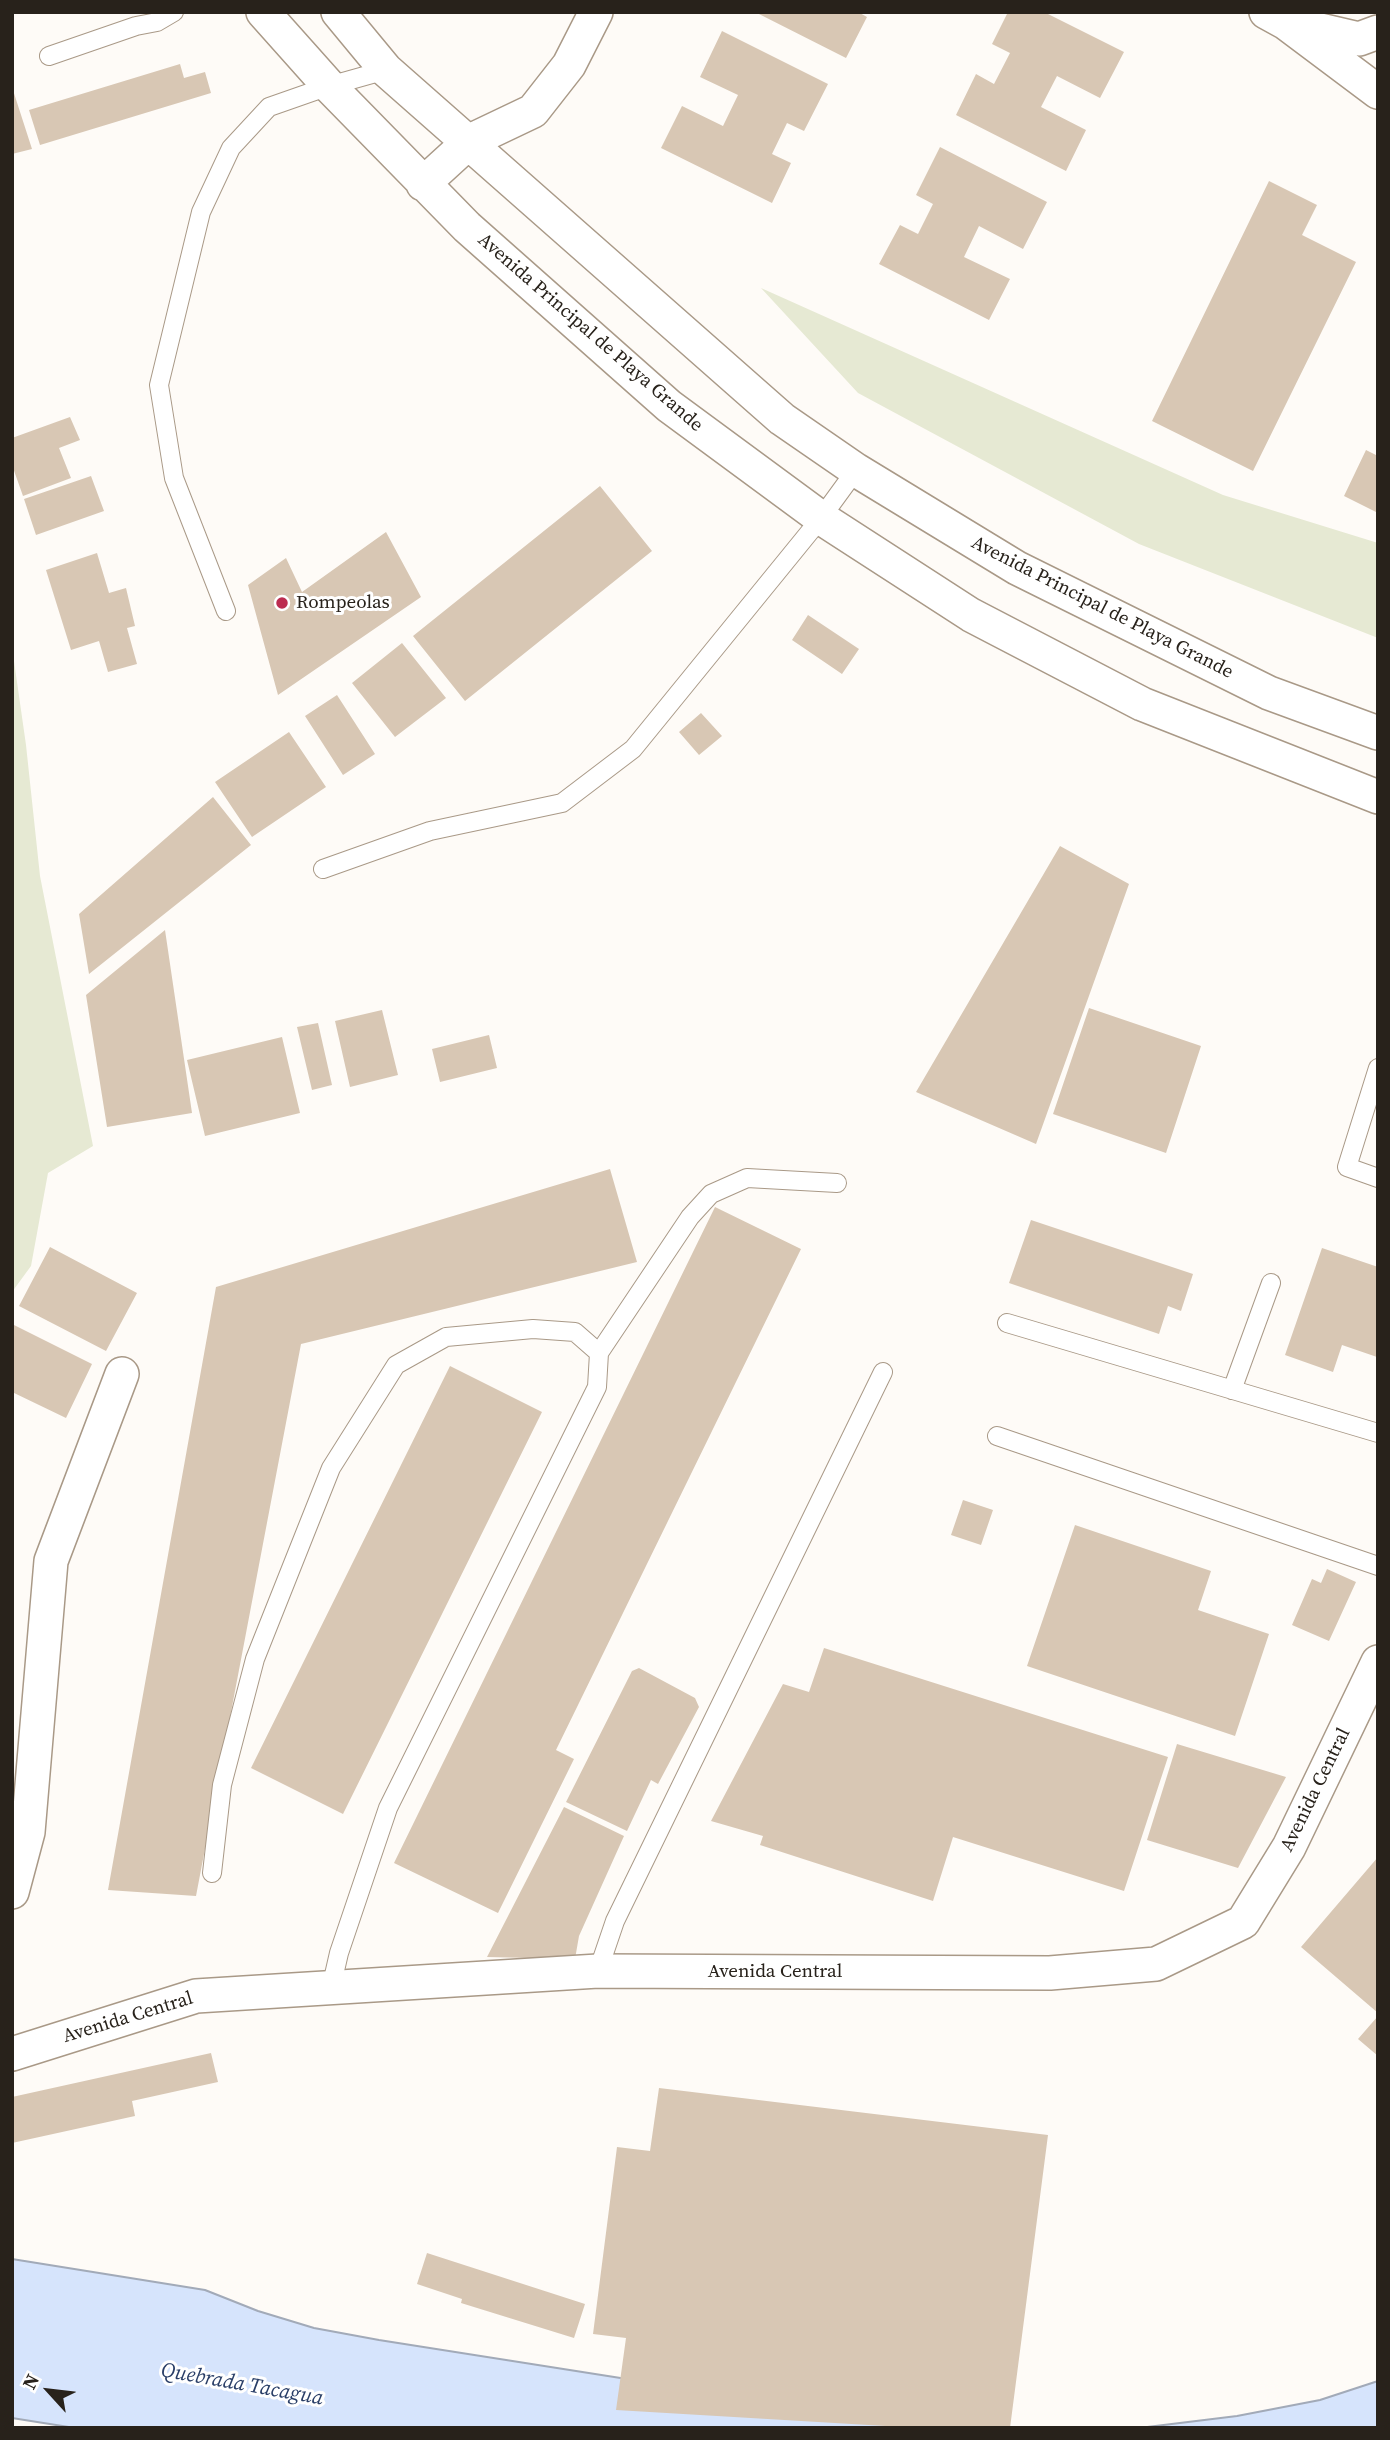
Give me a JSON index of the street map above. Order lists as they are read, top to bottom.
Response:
{
  "streets": {
    "street": ["Avenida Principal de Playa Grande", "Avenida Central"]
  },
  "water": ["Quebrada Tacagua"],
  "places": ["Rompeolas"],
  "north": "top left"
}
